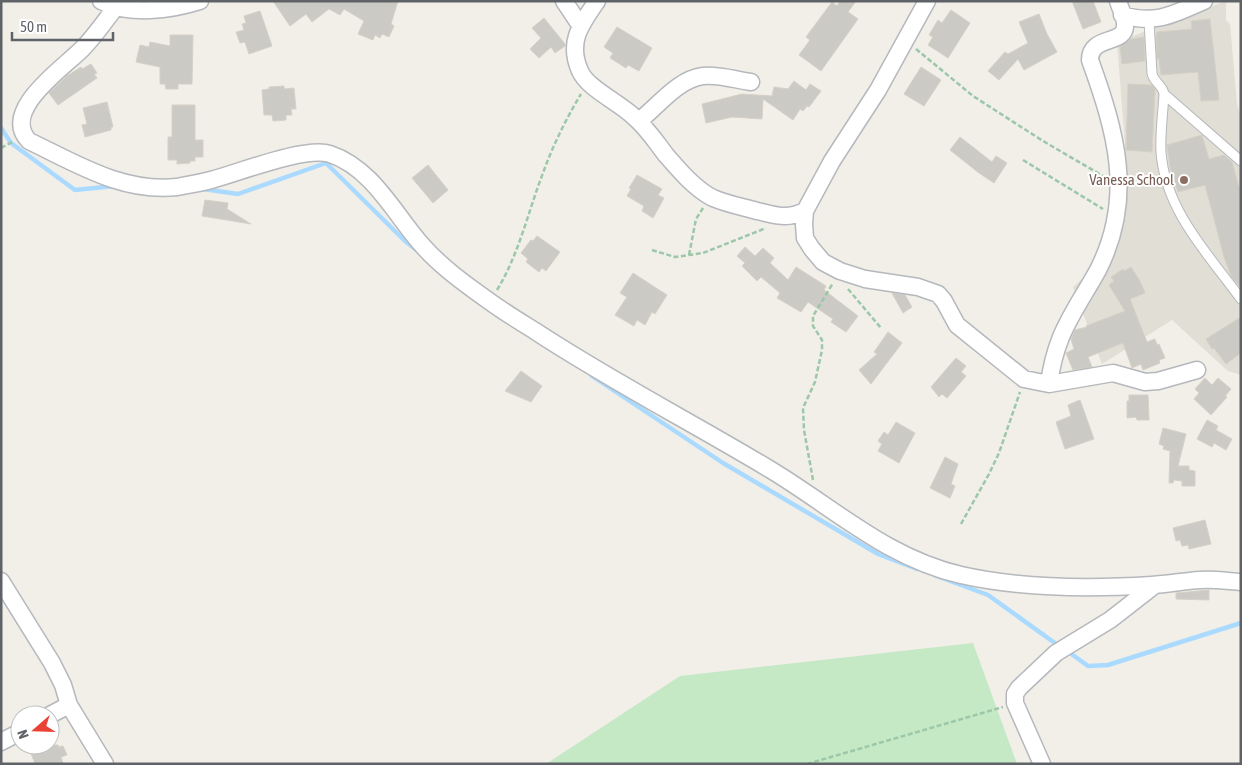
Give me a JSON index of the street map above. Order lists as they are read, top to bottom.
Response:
{
  "places": ["Vanessa School"],
  "scale_bar": "50 m",
  "north": "left"
}
